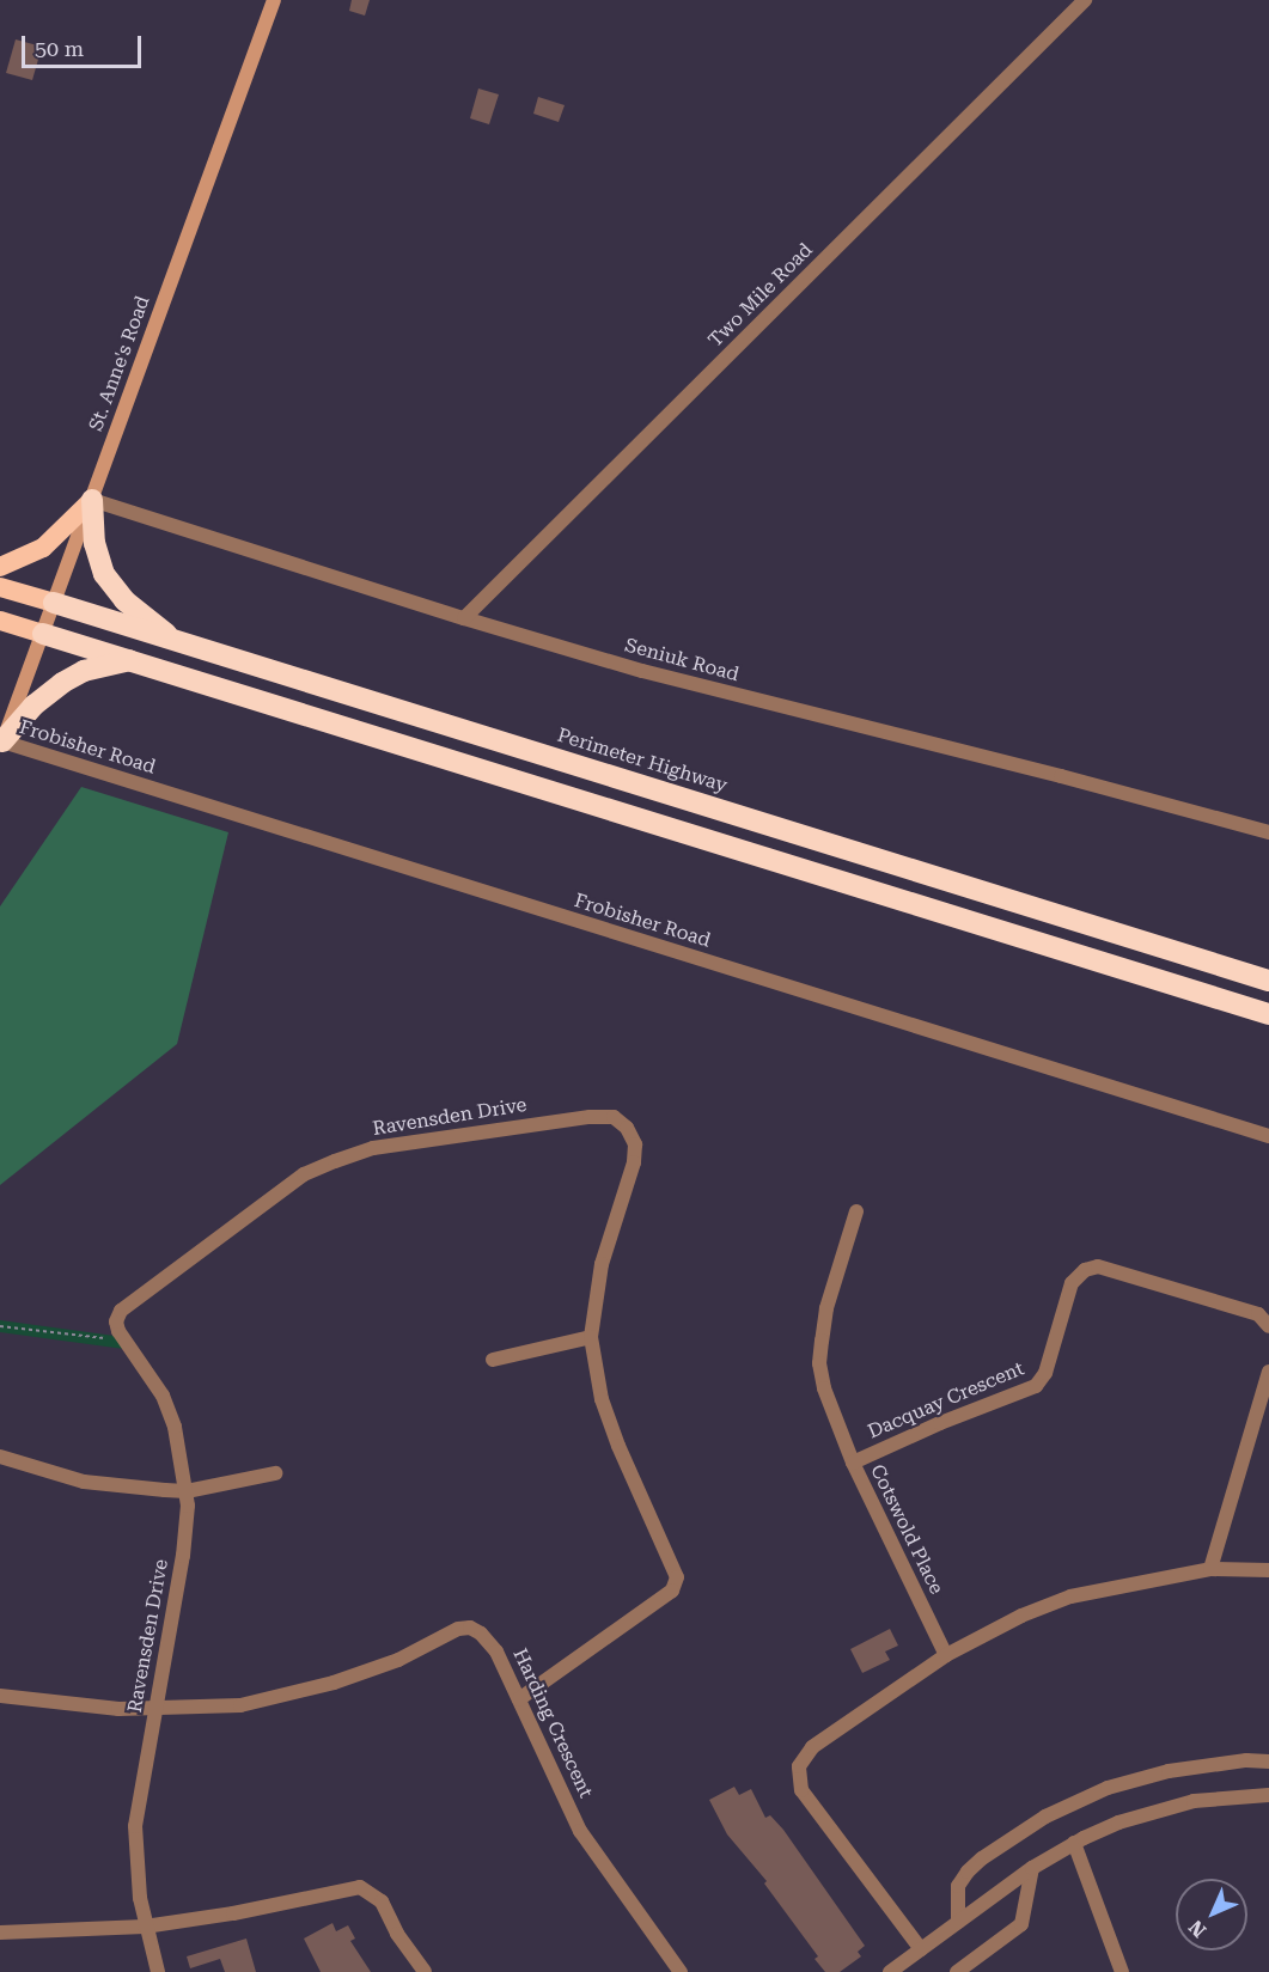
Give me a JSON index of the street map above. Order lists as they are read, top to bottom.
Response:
{
  "streets": {
    "highway": ["Perimeter Highway"],
    "main road": ["St. Anne's Road"],
    "street": [
      "Two Mile Road",
      "Seniuk Road",
      "Frobisher Road",
      "Ravensden Drive",
      "Dacquay Crescent",
      "Cotswold Place",
      "Harding Crescent"
    ]
  },
  "crossings": [
    ["Two Mile Road", "Seniuk Road"],
    ["St. Anne's Road", "Seniuk Road"],
    ["St. Anne's Road", "Frobisher Road"],
    ["St. Anne's Road", "Perimeter Highway"],
    ["Ravensden Drive", "Harding Crescent"],
    ["Dacquay Crescent", "Cotswold Place"]
  ],
  "scale_bar": "50 m",
  "north": "bottom left"
}
